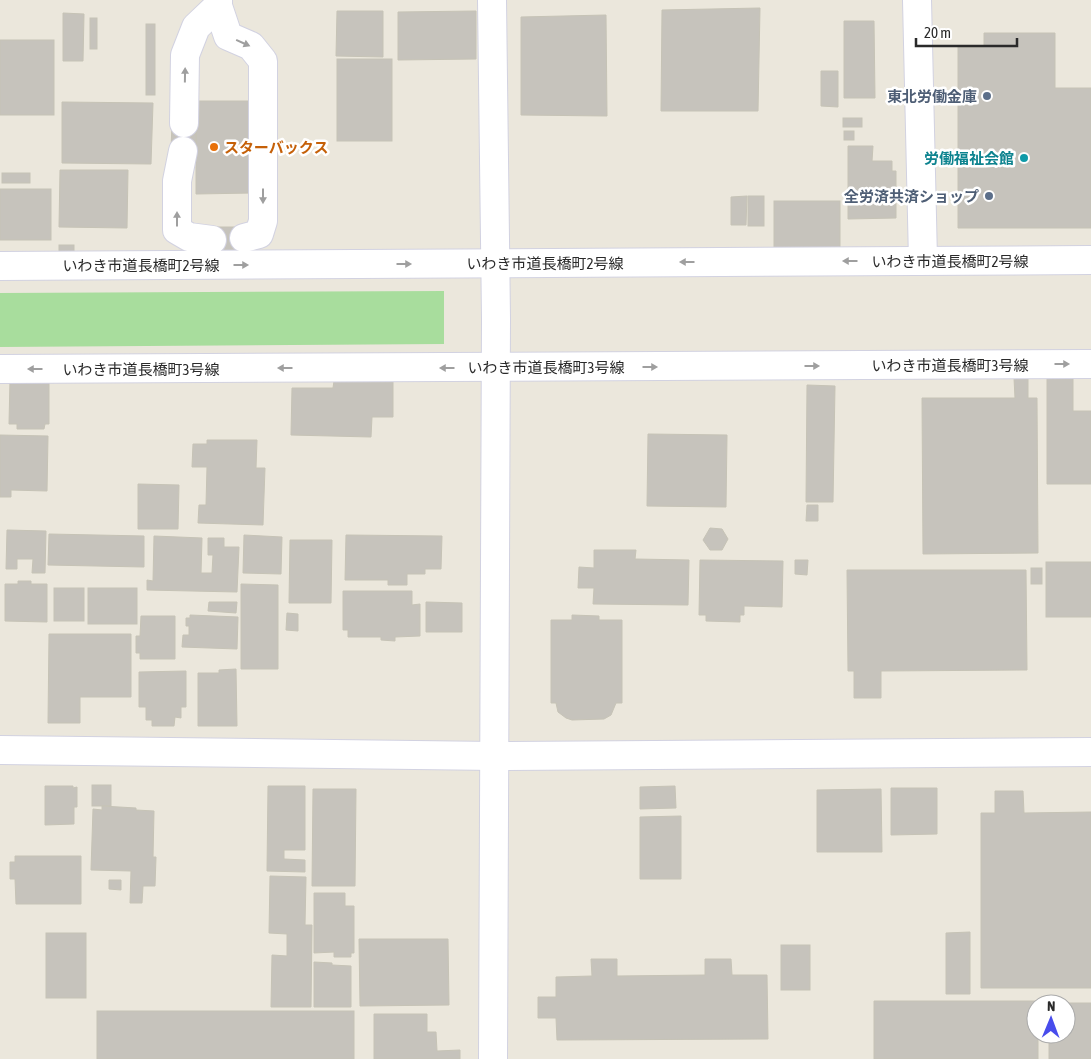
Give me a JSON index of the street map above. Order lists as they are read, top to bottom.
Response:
{
  "streets": {
    "street": ["いわき市道長橋町2号線", "いわき市道長橋町3号線"]
  },
  "places": [
    "東北労働金庫",
    "スターバックス",
    "労働福祉会館",
    "全労済共済ショップ"
  ],
  "scale_bar": "20 m",
  "north": "top"
}
